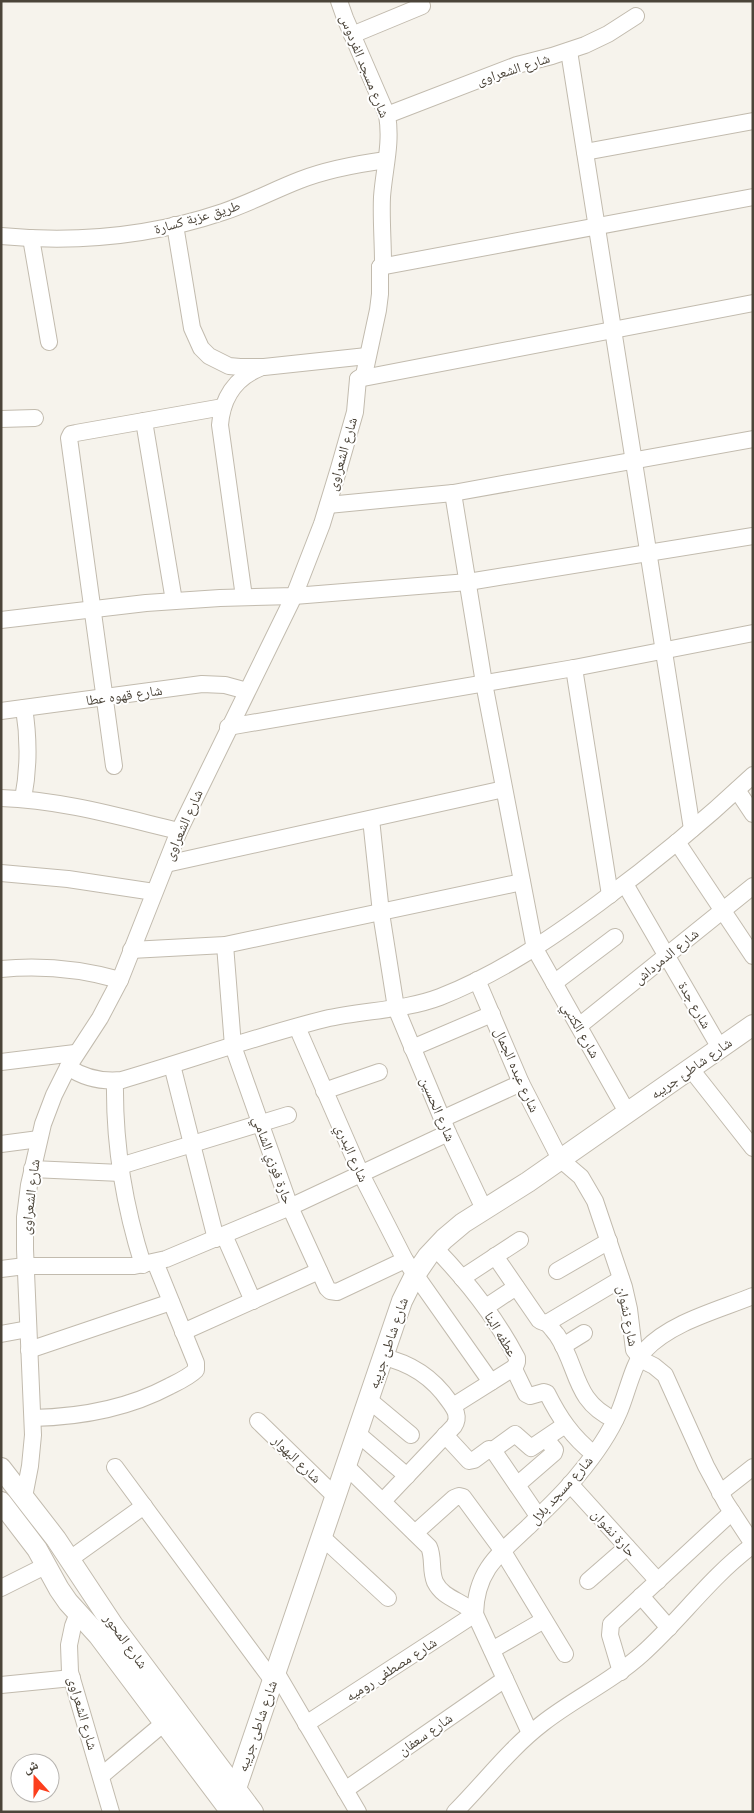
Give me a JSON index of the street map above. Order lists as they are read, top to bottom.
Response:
{
  "streets": {
    "street": [
      "شارع مسجد الفردوس",
      "شارع الشعراوى",
      "طريق عزبة كسارة",
      "شارع قهوه عطا",
      "شارع الدمرداش",
      "شارع جدة",
      "شارع الكتبي",
      "شارع شاطئ جريبه",
      "شارع عبده الجمال",
      "شارع الحسين",
      "شارع البدري",
      "حارة فوزي الشامي",
      "شارع نشوان",
      "عطفه البنا",
      "شارع البهوار",
      "شارع مسجد بلال",
      "حارة نشوان",
      "شارع المحور",
      "شارع مصطفى روميه",
      "شارع سعفان"
    ]
  },
  "crossings": [
    ["شارع مسجد الفردوس", "شارع الشعراوى"],
    ["شارع مسجد الفردوس", "طريق عزبة كسارة"],
    ["شارع الشعراوى", "طريق عزبة كسارة"],
    ["شارع الشعراوى", "شارع قهوه عطا"],
    ["شارع الشعراوى", "شارع المحور"],
    ["شارع الدمرداش", "شارع جدة"],
    ["شارع الدمرداش", "شارع الكتبي"],
    ["شارع جدة", "شارع شاطئ جريبه"],
    ["شارع الكتبي", "شارع شاطئ جريبه"],
    ["شارع شاطئ جريبه", "شارع عبده الجمال"],
    ["شارع شاطئ جريبه", "شارع الحسين"],
    ["شارع شاطئ جريبه", "شارع البدري"],
    ["شارع شاطئ جريبه", "حارة فوزي الشامي"],
    ["شارع شاطئ جريبه", "شارع نشوان"],
    ["شارع شاطئ جريبه", "عطفه البنا"],
    ["شارع شاطئ جريبه", "شارع البهوار"],
    ["شارع شاطئ جريبه", "شارع المحور"],
    ["شارع عبده الجمال", "شارع نشوان"],
    ["شارع البدري", "حارة فوزي الشامي"],
    ["شارع نشوان", "شارع مسجد بلال"],
    ["عطفه البنا", "شارع مسجد بلال"],
    ["شارع مسجد بلال", "حارة نشوان"],
    ["شارع مسجد بلال", "شارع مصطفى روميه"]
  ],
  "north": "top"
}
